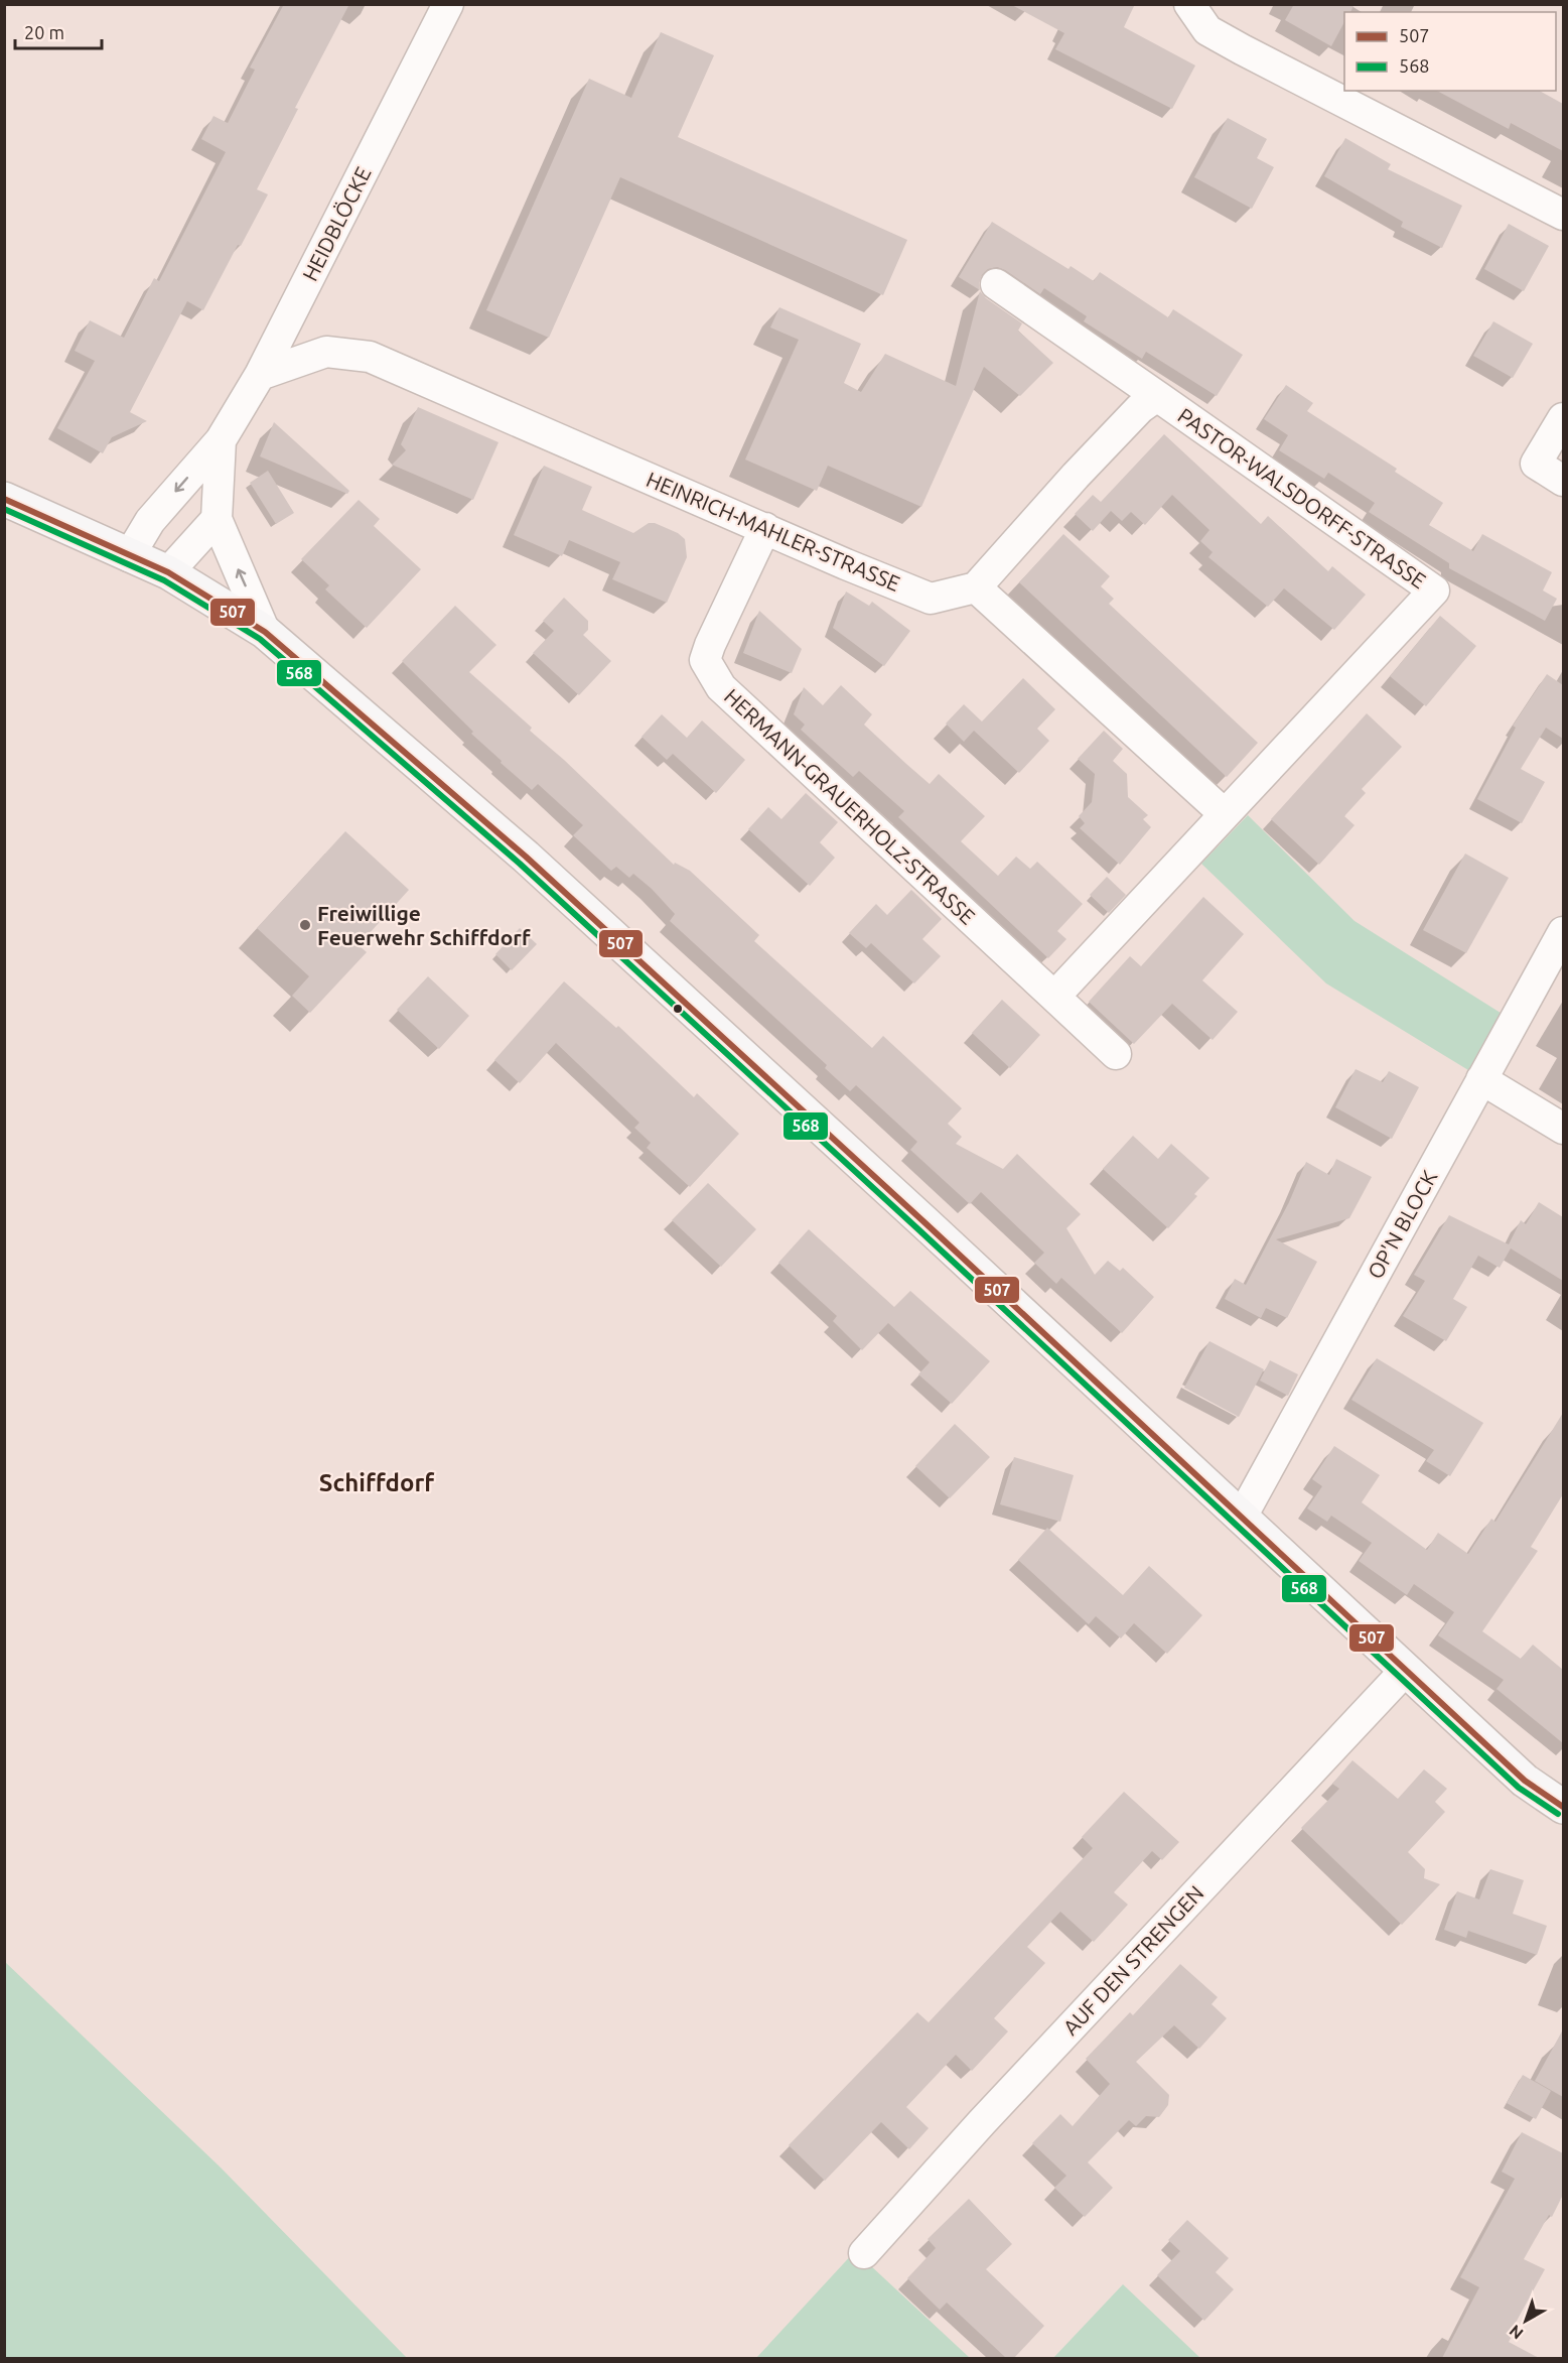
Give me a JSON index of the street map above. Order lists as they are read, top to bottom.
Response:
{
  "streets": {
    "street": [
      "HEIDBLÖCKE",
      "PASTOR-WALSDORFF-STRASSE",
      "HEINRICH-MAHLER-STRASSE",
      "HERMANN-GRAUERHOLZ-STRASSE",
      "OP'N BLOCK",
      "AUF DEN STRENGEN"
    ]
  },
  "crossings": [
    ["HEIDBLÖCKE", "HEINRICH-MAHLER-STRASSE"],
    ["PASTOR-WALSDORFF-STRASSE", "HEINRICH-MAHLER-STRASSE"],
    ["HEINRICH-MAHLER-STRASSE", "HERMANN-GRAUERHOLZ-STRASSE"]
  ],
  "districts": ["Schiffdorf"],
  "places": ["Freiwillige Feuerwehr Schiffdorf"],
  "lines": ["transit line 507", "transit line 568"],
  "legend": ["507", "568"],
  "scale_bar": "20 m",
  "north": "bottom left"
}
